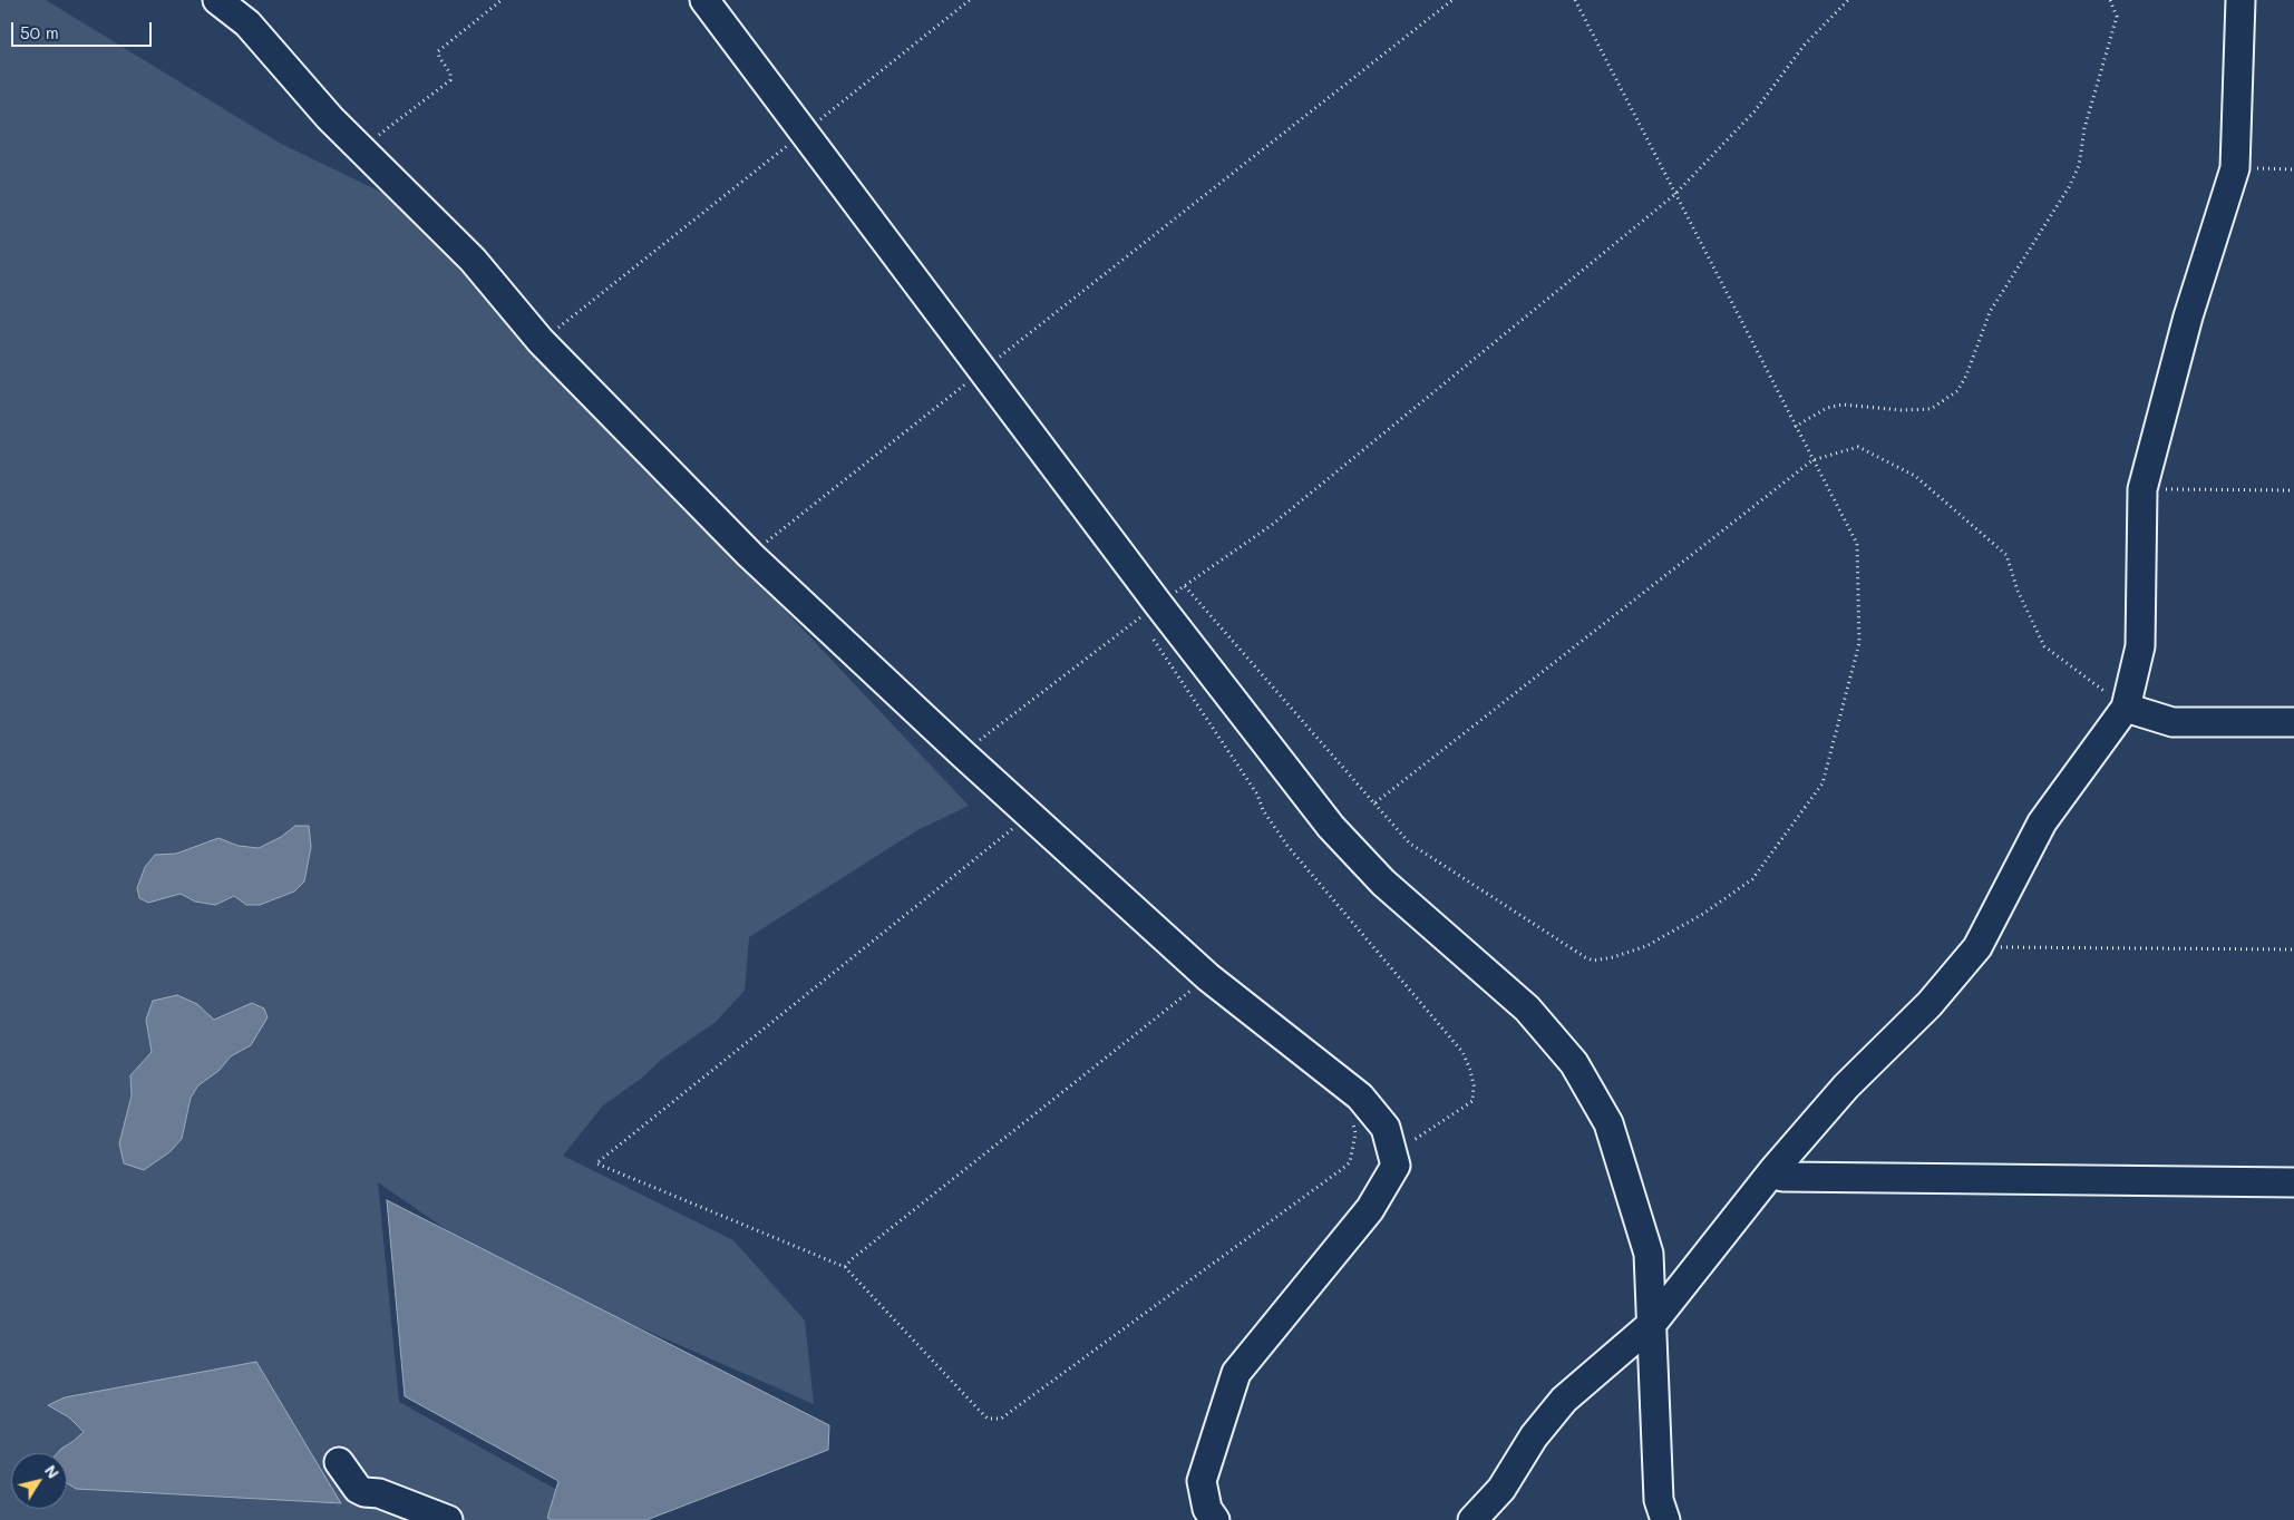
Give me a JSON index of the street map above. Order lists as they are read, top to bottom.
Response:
{
  "scale_bar": "50 m",
  "north": "top right"
}
